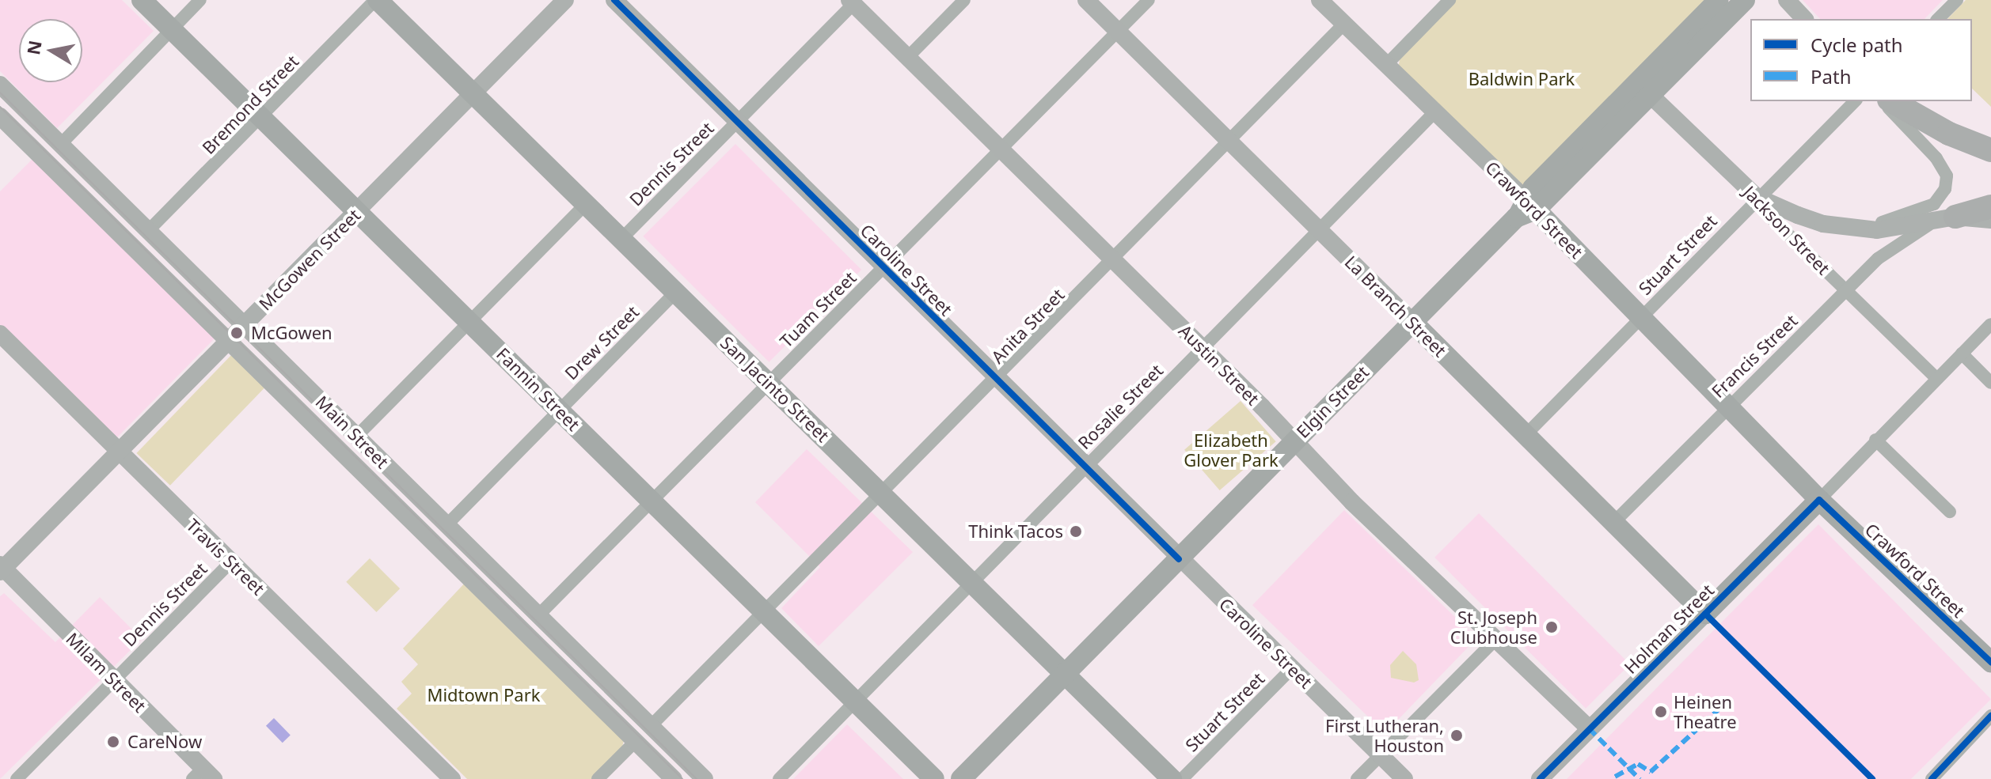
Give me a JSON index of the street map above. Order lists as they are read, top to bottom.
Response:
{
  "streets": {
    "main road": [
      "Crawford Street",
      "La Branch Street",
      "Fannin Street",
      "San Jacinto Street",
      "Elgin Street",
      "Holman Street"
    ],
    "street": [
      "Bremond Street",
      "Dennis Street",
      "Jackson Street",
      "Stuart Street",
      "McGowen Street",
      "Caroline Street",
      "Tuam Street",
      "Anita Street",
      "Drew Street",
      "Francis Street",
      "Austin Street",
      "Rosalie Street",
      "Main Street",
      "Travis Street",
      "Milam Street"
    ]
  },
  "crossings": [
    ["Bremond Street", "Fannin Street"],
    ["Bremond Street", "San Jacinto Street"],
    ["Bremond Street", "Main Street"],
    ["Dennis Street", "Caroline Street"],
    ["Dennis Street", "Austin Street"],
    ["Dennis Street", "San Jacinto Street"],
    ["Dennis Street", "Travis Street"],
    ["Dennis Street", "Milam Street"],
    ["Crawford Street", "Stuart Street"],
    ["Crawford Street", "Anita Street"],
    ["Crawford Street", "Francis Street"],
    ["Crawford Street", "Elgin Street"],
    ["Crawford Street", "Rosalie Street"],
    ["Crawford Street", "Holman Street"],
    ["Jackson Street", "Stuart Street"],
    ["Jackson Street", "Francis Street"],
    ["Jackson Street", "Elgin Street"],
    ["Jackson Street", "Holman Street"],
    ["Stuart Street", "Caroline Street"],
    ["Stuart Street", "La Branch Street"],
    ["McGowen Street", "Fannin Street"],
    ["McGowen Street", "San Jacinto Street"],
    ["McGowen Street", "Main Street"],
    ["McGowen Street", "Travis Street"],
    ["McGowen Street", "Milam Street"],
    ["Caroline Street", "Tuam Street"],
    ["Caroline Street", "Anita Street"],
    ["Caroline Street", "Elgin Street"],
    ["Caroline Street", "Rosalie Street"],
    ["La Branch Street", "Tuam Street"],
    ["La Branch Street", "Anita Street"],
    ["La Branch Street", "Francis Street"],
    ["La Branch Street", "Elgin Street"],
    ["La Branch Street", "Rosalie Street"],
    ["La Branch Street", "Holman Street"],
    ["Tuam Street", "Austin Street"],
    ["Tuam Street", "Fannin Street"],
    ["Tuam Street", "San Jacinto Street"],
    ["Tuam Street", "Main Street"],
    ["Anita Street", "Austin Street"],
    ["Anita Street", "Fannin Street"],
    ["Anita Street", "San Jacinto Street"],
    ["Anita Street", "Main Street"],
    ["Drew Street", "Fannin Street"],
    ["Drew Street", "San Jacinto Street"],
    ["Drew Street", "Main Street"],
    ["Austin Street", "Elgin Street"],
    ["Austin Street", "Rosalie Street"],
    ["Austin Street", "Holman Street"],
    ["Fannin Street", "Rosalie Street"],
    ["San Jacinto Street", "Elgin Street"],
    ["San Jacinto Street", "Rosalie Street"]
  ],
  "parks": ["Baldwin Park", "Elizabeth Glover Park", "Midtown Park"],
  "places": [
    "McGowen",
    "Think Tacos",
    "St. Joseph Clubhouse",
    "Heinen Theatre",
    "First Lutheran, Houston",
    "CareNow"
  ],
  "legend": ["Cycle path", "Path"],
  "north": "left"
}
